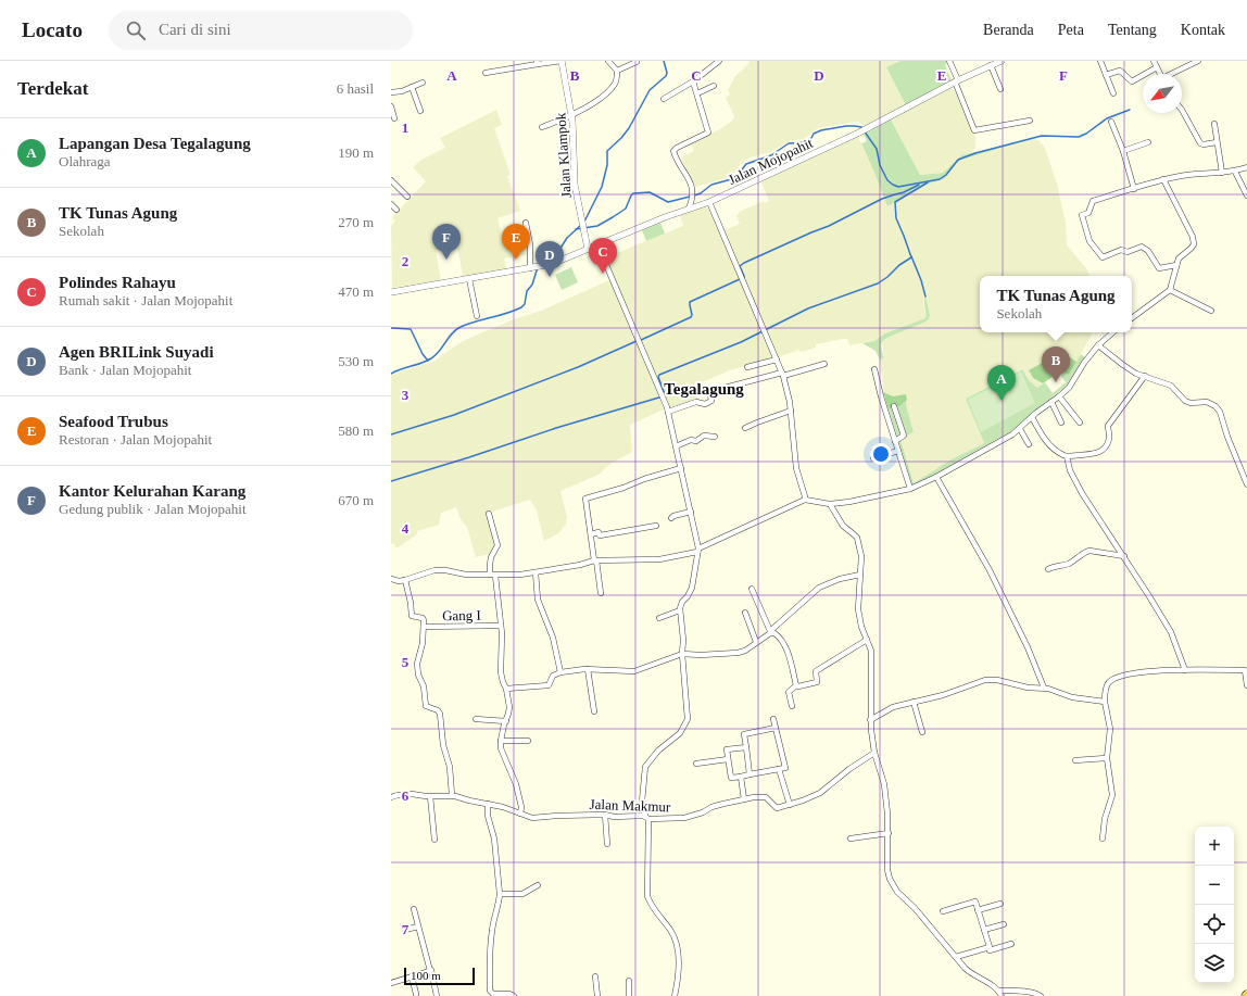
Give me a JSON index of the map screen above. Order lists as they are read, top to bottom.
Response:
{
  "streets": {
    "street": [
      "Jalan Klampok",
      "Jalan Mojopahit",
      "Gang I",
      "Jalan Makmur"
    ]
  },
  "crossings": [
    ["Jalan Klampok", "Jalan Mojopahit"]
  ],
  "districts": ["Tegalagung"],
  "scale_bar": "100 m",
  "north": "bottom left",
  "page": {
    "header": "Locato",
    "search": "Cari di sini",
    "nav": [
      "Beranda",
      "Peta",
      "Tentang",
      "Kontak"
    ],
    "heading": ["Terdekat", "6 hasil"],
    "list": [
      {
        "mark": "A",
        "name": "Lapangan Desa Tegalagung",
        "note": "Olahraga",
        "value": "190 m"
      },
      {
        "mark": "B",
        "name": "TK Tunas Agung",
        "note": "Sekolah",
        "value": "270 m"
      },
      {
        "mark": "C",
        "name": "Polindes Rahayu",
        "note": "Rumah sakit · Jalan Mojopahit",
        "value": "470 m"
      },
      {
        "mark": "D",
        "name": "Agen BRILink Suyadi",
        "note": "Bank · Jalan Mojopahit",
        "value": "530 m"
      },
      {
        "mark": "E",
        "name": "Seafood Trubus",
        "note": "Restoran · Jalan Mojopahit",
        "value": "580 m"
      },
      {
        "mark": "F",
        "name": "Kantor Kelurahan Karang",
        "note": "Gedung publik · Jalan Mojopahit",
        "value": "670 m"
      }
    ],
    "pins": [
      "E",
      "F",
      "C",
      "D",
      "B",
      "A"
    ],
    "popup": ["TK Tunas Agung", "Sekolah"],
    "map_buttons": ["+", "−"],
    "scale": "100 m"
  },
  "grid": {
    "columns": [
      "A",
      "B",
      "C",
      "D",
      "E",
      "F"
    ],
    "rows": [
      "1",
      "2",
      "3",
      "4",
      "5",
      "6",
      "7"
    ]
  }
}
